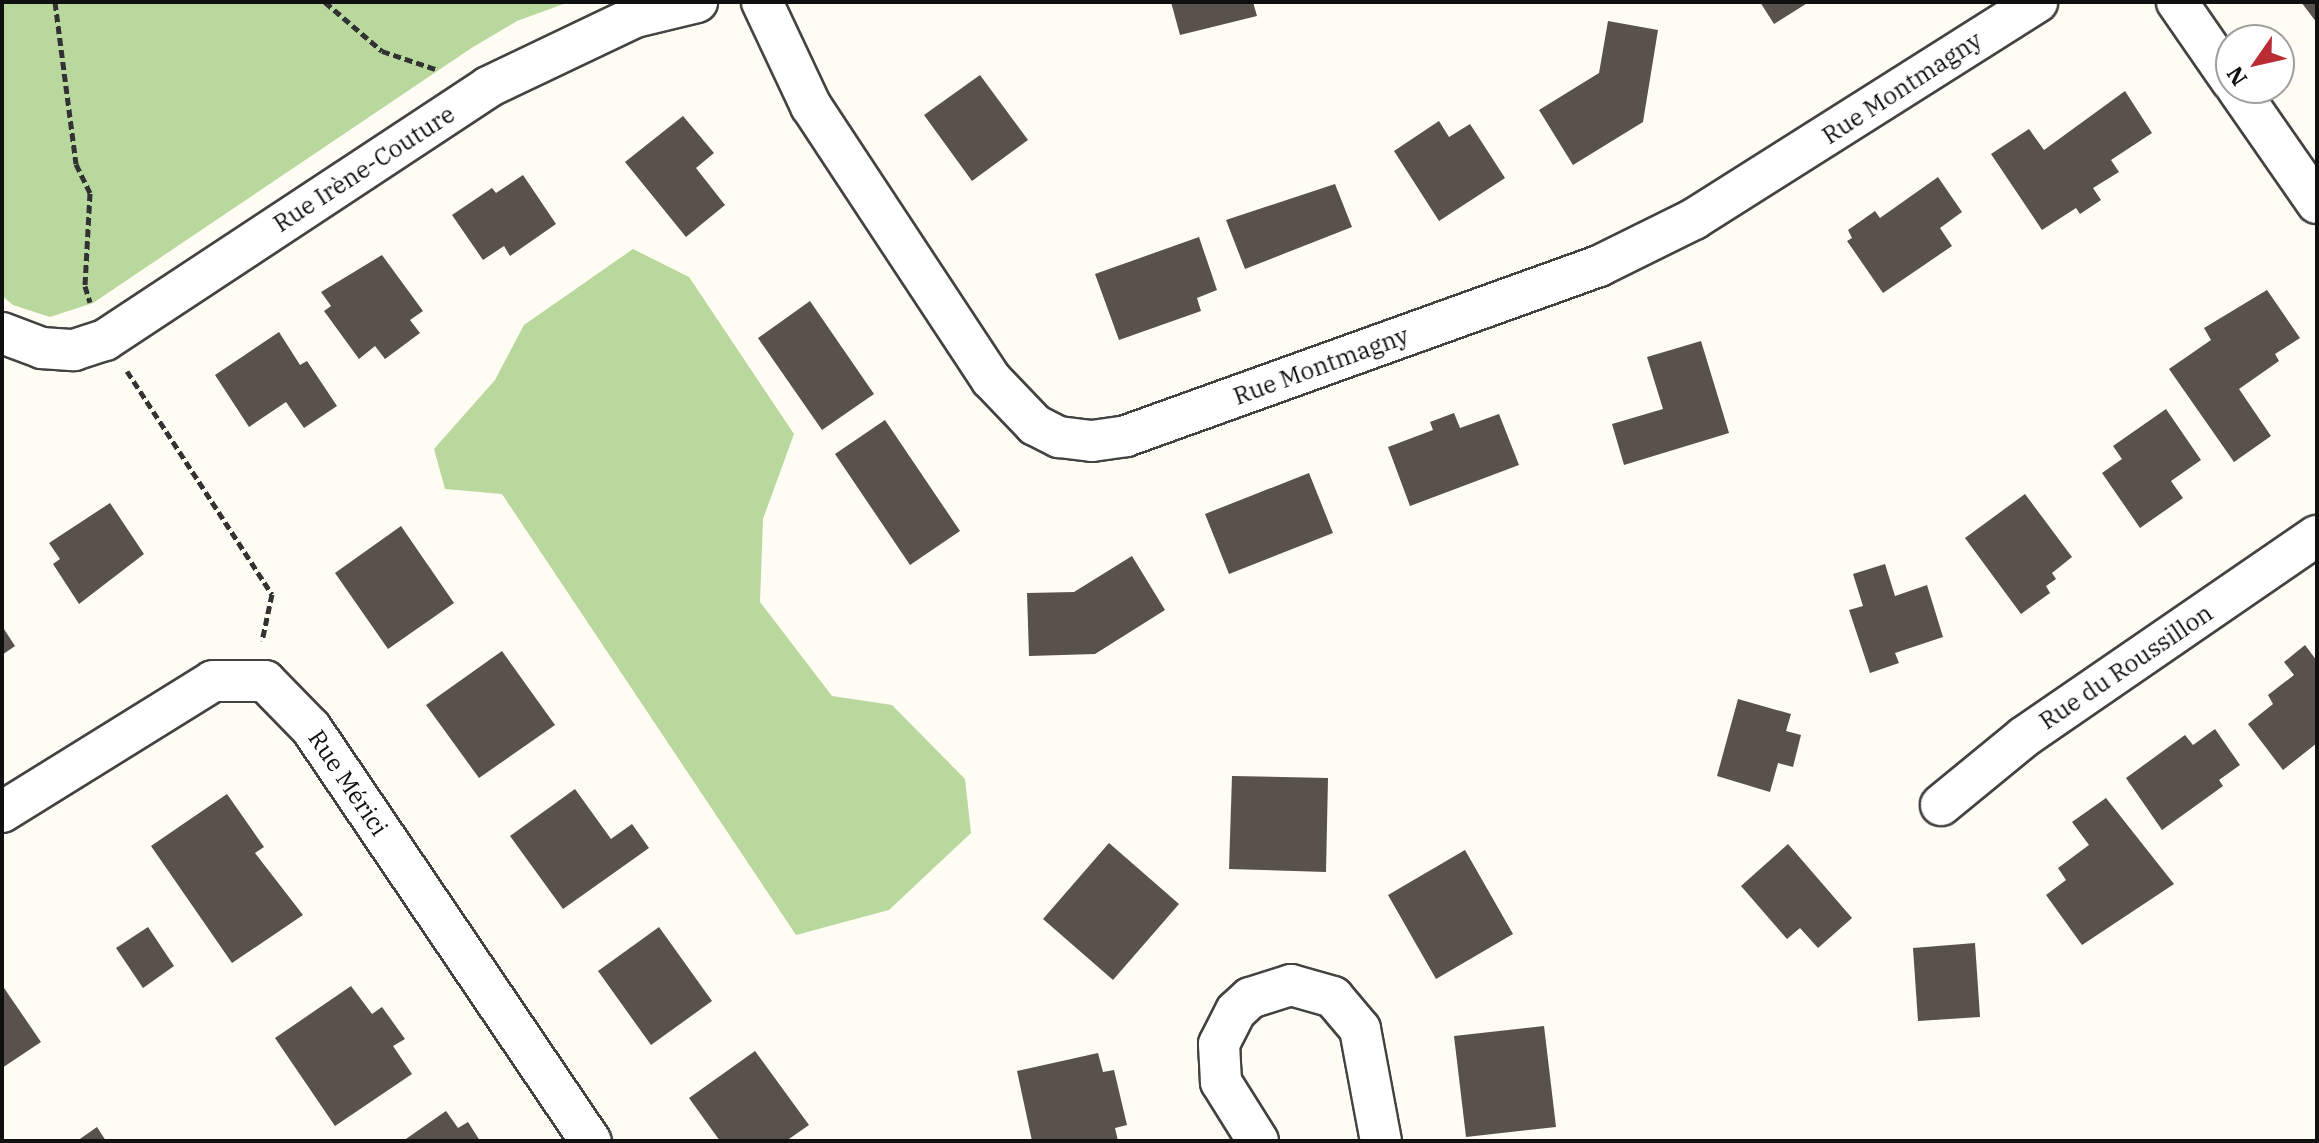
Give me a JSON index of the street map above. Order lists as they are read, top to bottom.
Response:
{
  "streets": {
    "street": [
      "Rue Montmagny",
      "Rue Irène-Couture",
      "Rue du Roussillon",
      "Rue Mérici"
    ]
  },
  "north": "bottom left"
}
